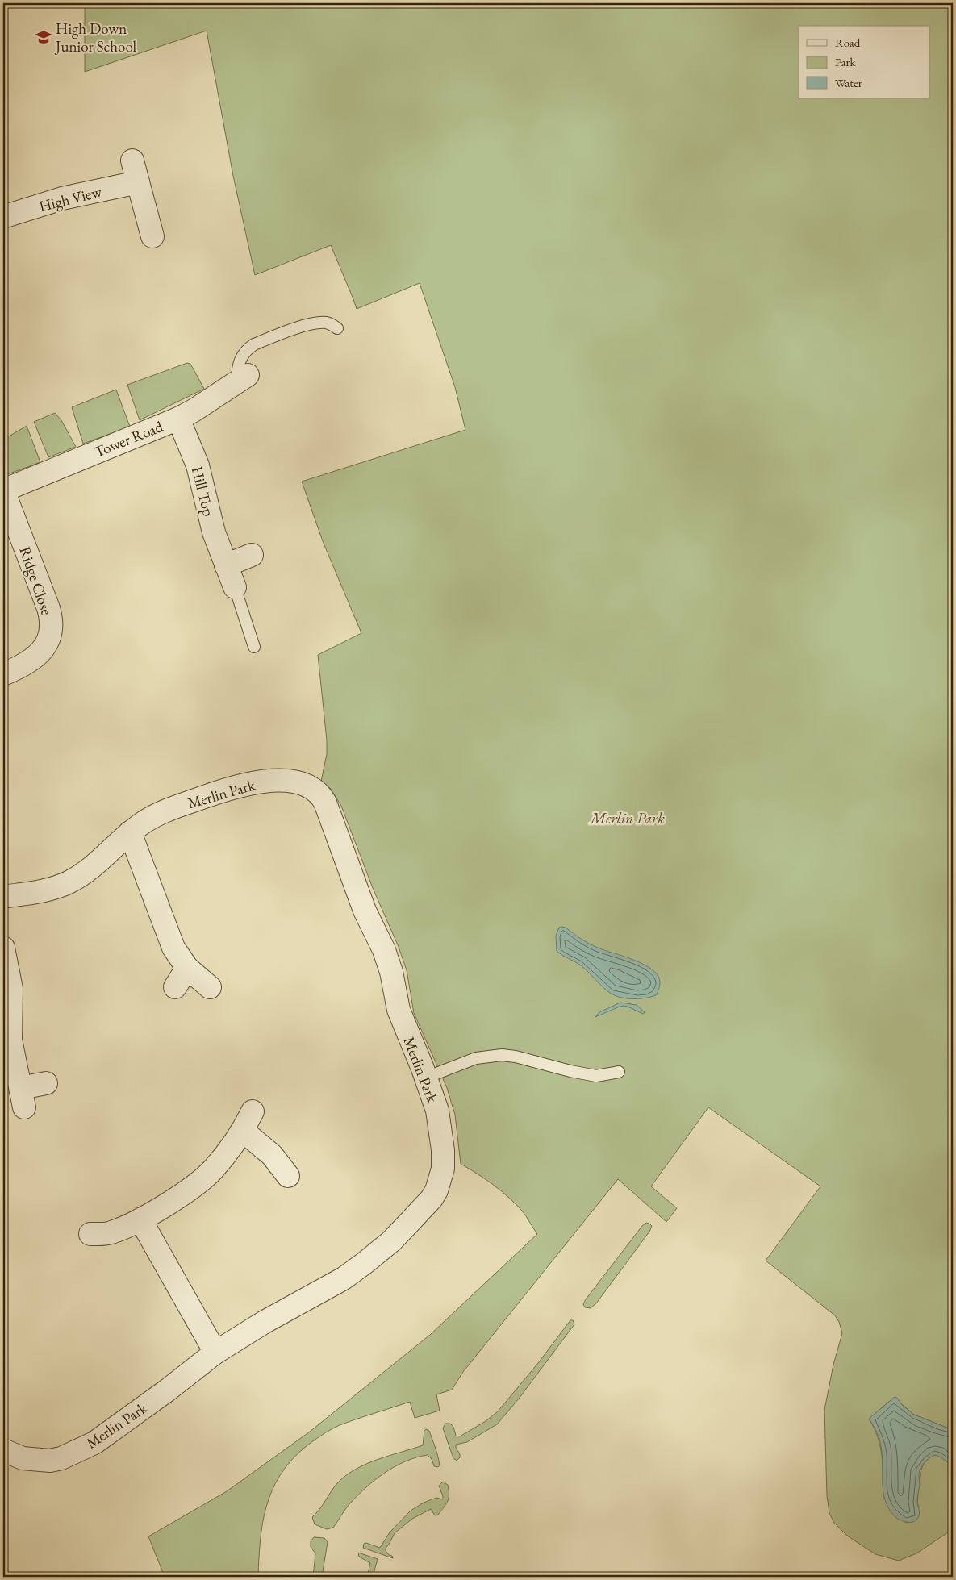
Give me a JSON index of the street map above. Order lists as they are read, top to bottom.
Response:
{
  "streets": {
    "street": [
      "High View",
      "Tower Road",
      "Hill Top",
      "Ridge Close",
      "Merlin Park"
    ]
  },
  "crossings": [
    ["Tower Road", "Hill Top"],
    ["Tower Road", "Ridge Close"]
  ],
  "parks": ["Merlin Park"],
  "places": {
    "school or university": ["High Down Junior School"]
  },
  "legend": ["Road", "Park", "Water"]
}
